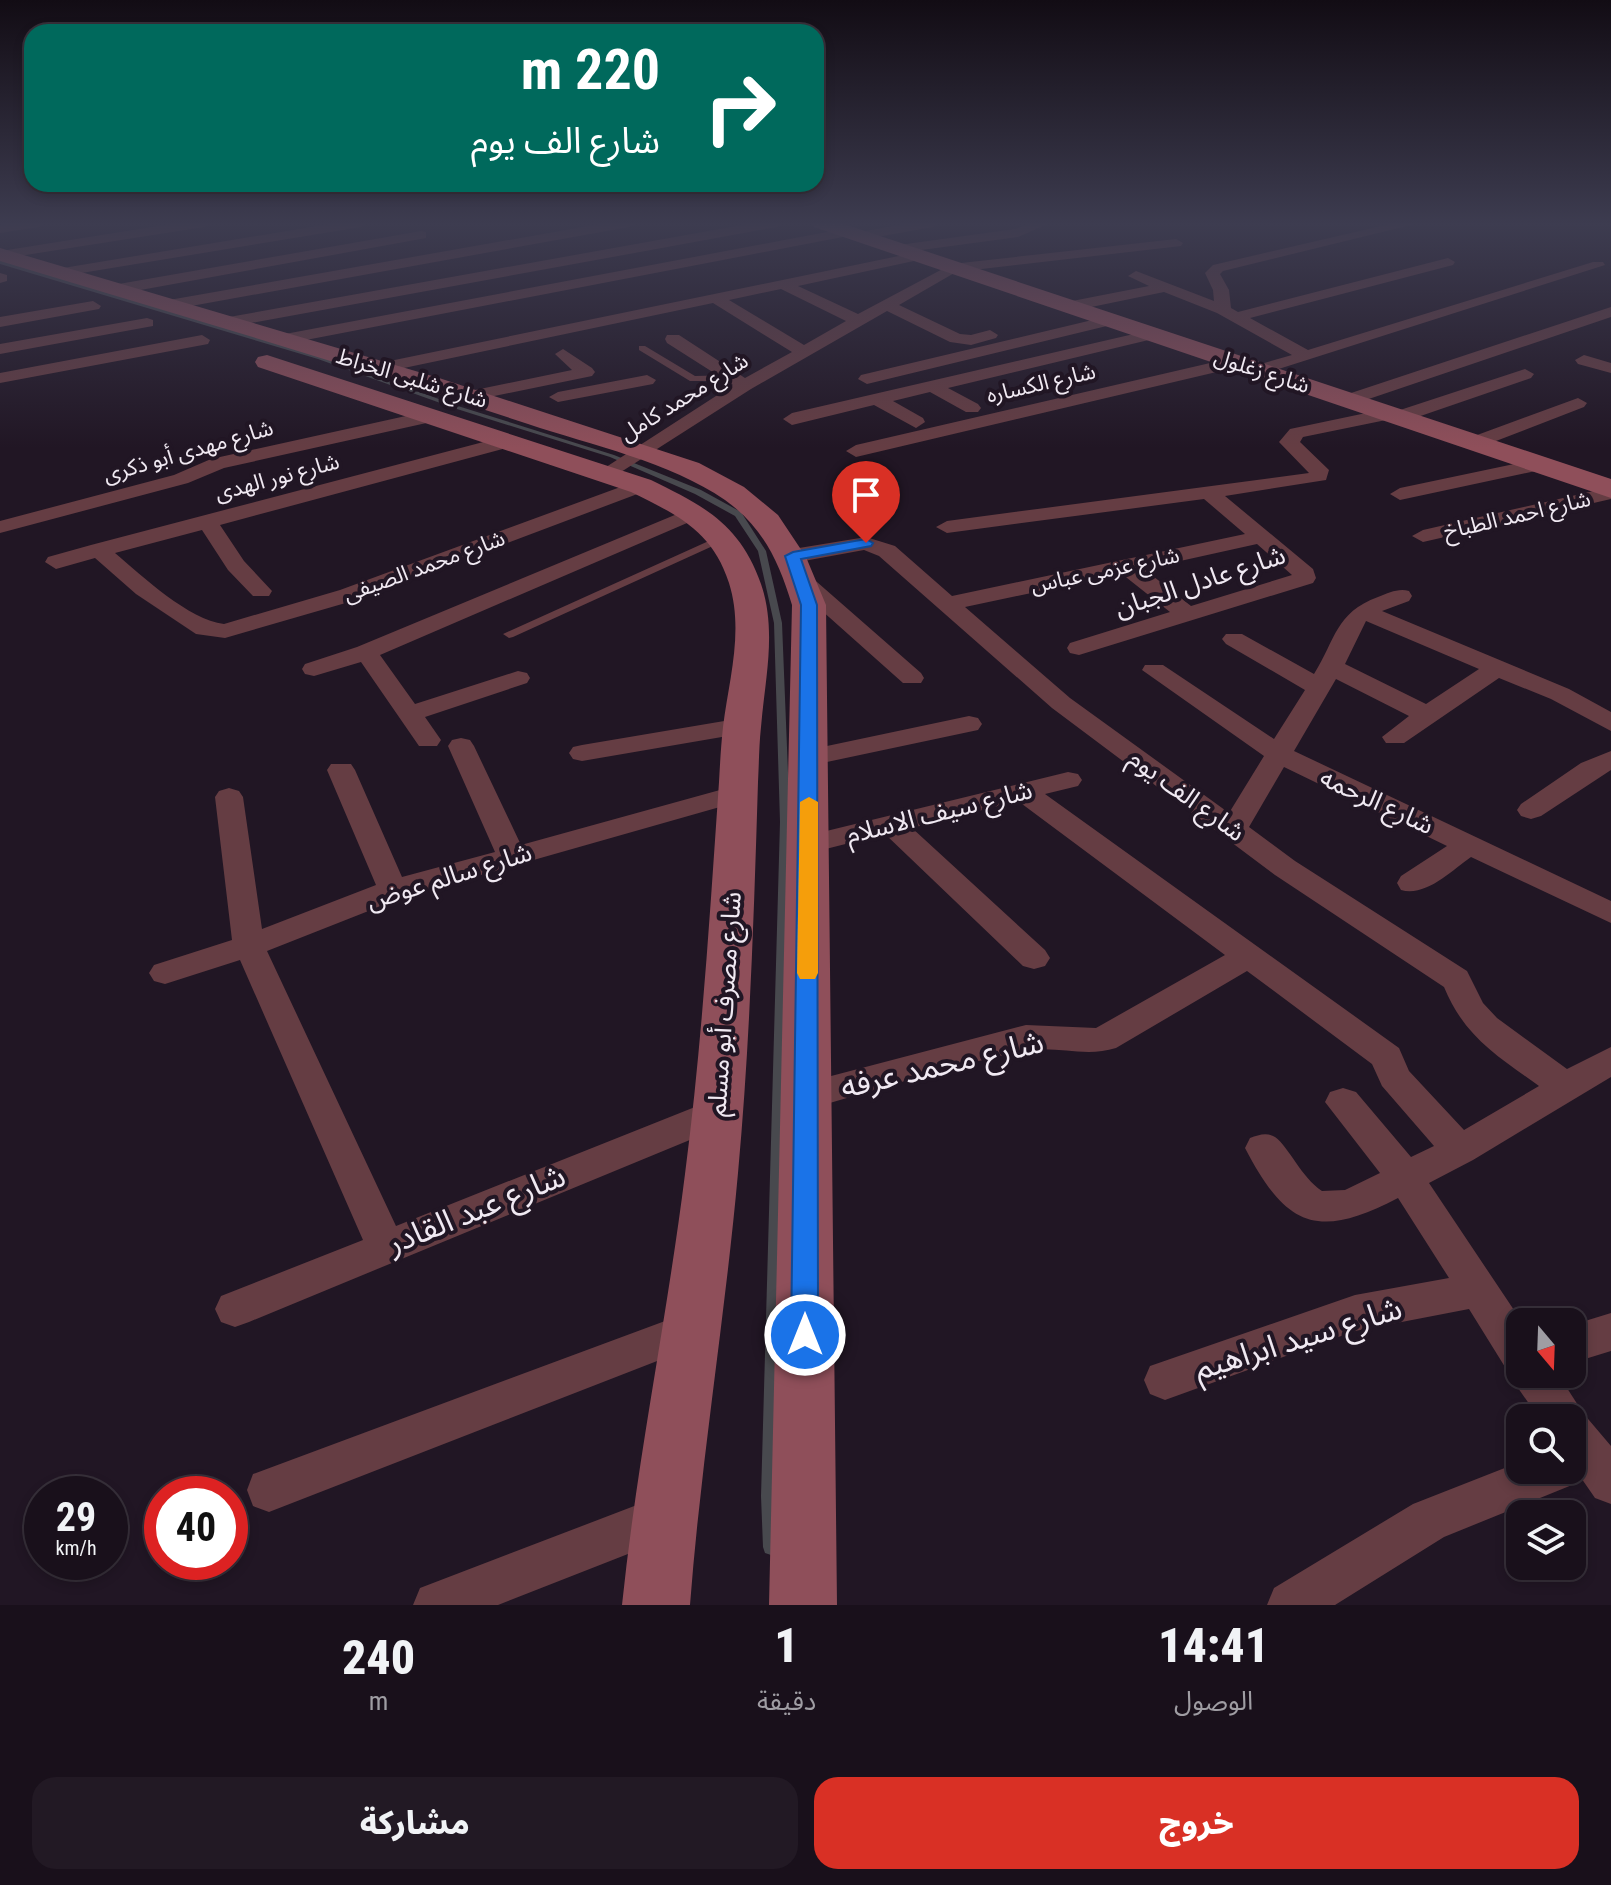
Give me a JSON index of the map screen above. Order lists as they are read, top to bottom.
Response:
{
  "streets": {
    "street": [
      "شارع زغلول",
      "شارع شلبى الخراط",
      "شارع الكساره",
      "شارع محمد كامل",
      "شارع مهدى أبو ذكرى",
      "شارع نور الهدى",
      "شارع احمد الطباخ",
      "شارع محمد الصيفى",
      "شارع عزمى عباس",
      "شارع عادل الجبان",
      "شارع الف يوم",
      "شارع الرحمه",
      "شارع سيف الاسلام",
      "شارع سالم عوض",
      "شارع مصرف أبو مسلم",
      "شارع محمد عرفه",
      "شارع عبد القادر",
      "شارع سيد ابراهيم"
    ]
  },
  "crossings": [
    ["شارع زغلول", "شارع الكساره"],
    ["شارع زغلول", "شارع احمد الطباخ"],
    ["شارع شلبى الخراط", "شارع محمد كامل"],
    ["شارع شلبى الخراط", "شارع مهدى أبو ذكرى"],
    ["شارع شلبى الخراط", "شارع نور الهدى"],
    ["شارع شلبى الخراط", "شارع محمد الصيفى"],
    ["شارع شلبى الخراط", "شارع مصرف أبو مسلم"],
    ["شارع محمد كامل", "شارع محمد الصيفى"],
    ["شارع محمد كامل", "شارع مصرف أبو مسلم"],
    ["شارع نور الهدى", "شارع محمد الصيفى"],
    ["شارع محمد الصيفى", "شارع مصرف أبو مسلم"],
    ["شارع عزمى عباس", "شارع عادل الجبان"],
    ["شارع عزمى عباس", "شارع الف يوم"],
    ["شارع الف يوم", "شارع مصرف أبو مسلم"],
    ["شارع سيف الاسلام", "شارع مصرف أبو مسلم"],
    ["شارع سالم عوض", "شارع مصرف أبو مسلم"],
    ["شارع مصرف أبو مسلم", "شارع محمد عرفه"],
    ["شارع مصرف أبو مسلم", "شارع عبد القادر"]
  ],
  "north": "bottom",
  "page": {
    "turn": ["220 m", "شارع الف يوم"],
    "speed": "29 km/h",
    "limit": "40",
    "eta": [
      "14:41",
      "الوصول",
      "1",
      "دقيقة",
      "240",
      "m"
    ],
    "buttons": ["خروج", "مشاركة"]
  }
}
